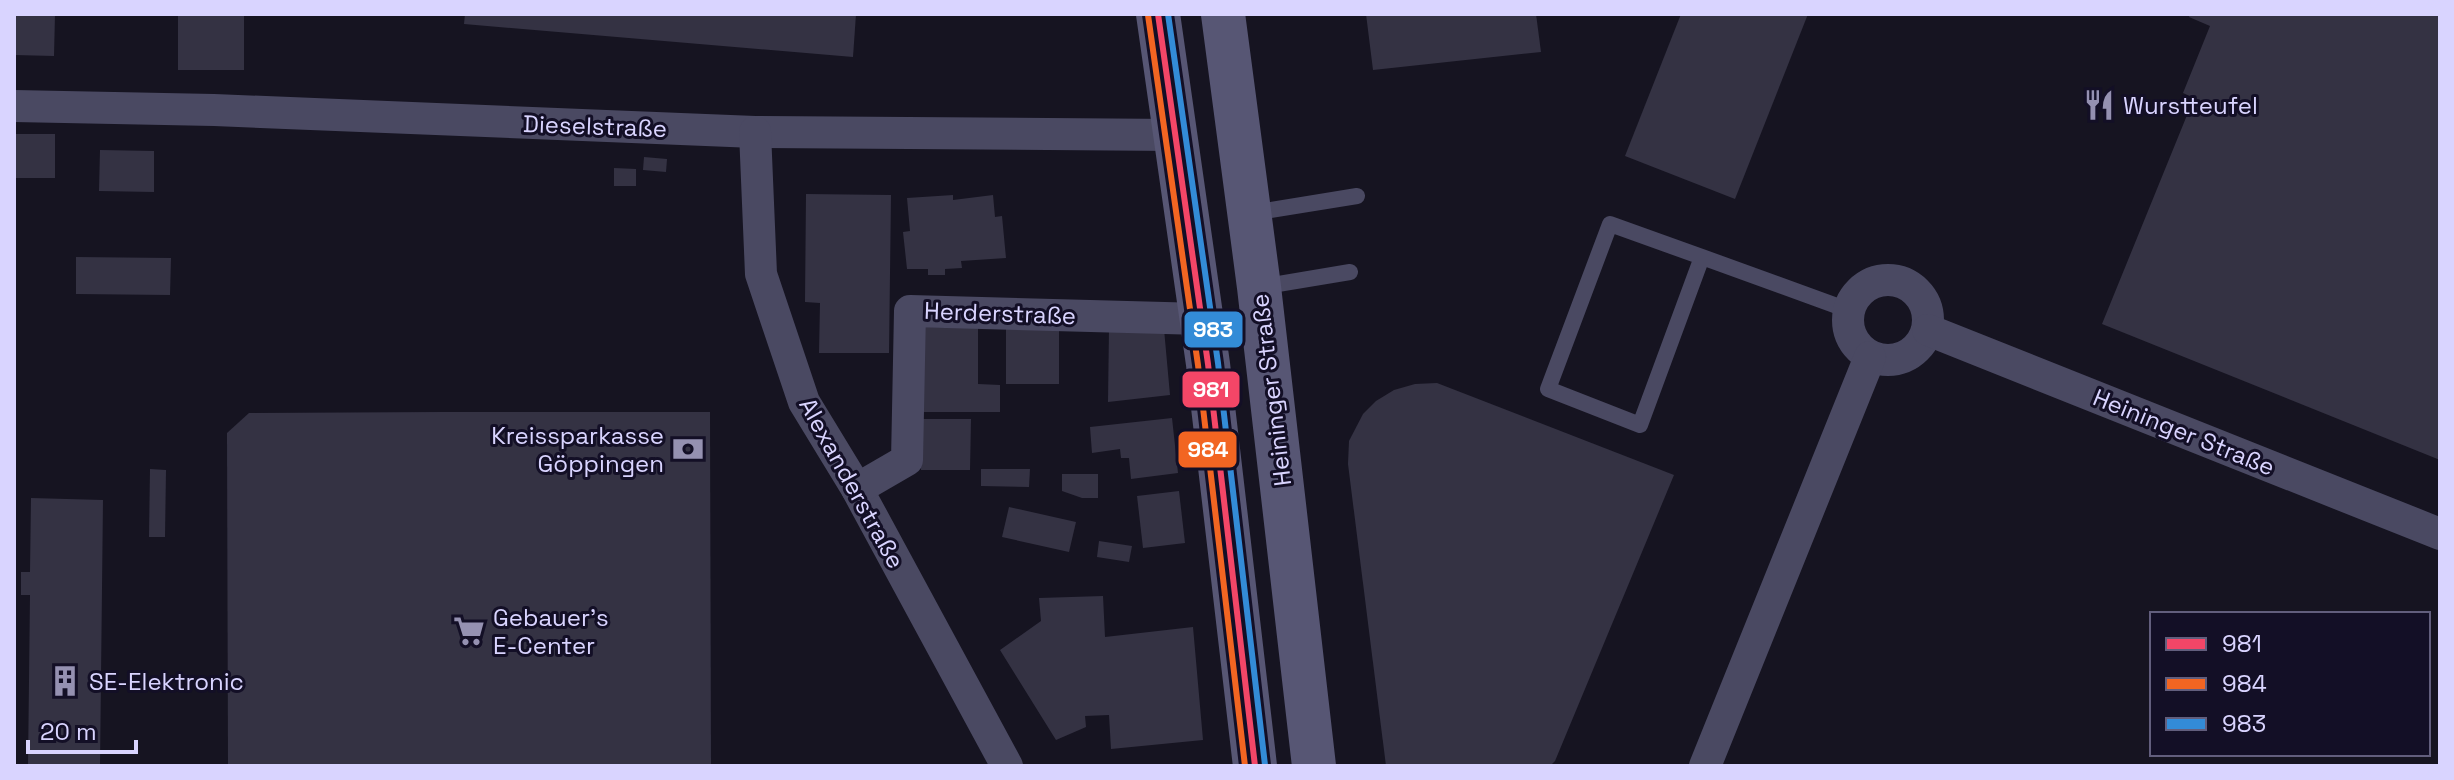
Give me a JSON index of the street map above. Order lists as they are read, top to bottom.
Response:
{
  "streets": {
    "main road": ["Heininger Straße"],
    "street": ["Dieselstraße", "Herderstraße", "Alexanderstraße"]
  },
  "crossings": [
    ["Dieselstraße", "Alexanderstraße"],
    ["Herderstraße", "Alexanderstraße"]
  ],
  "places": {
    "restaurant": ["Wurstteufel"],
    "bank": ["Kreissparkasse Göppingen"],
    "supermarket": ["Gebauer's E-Center"],
    "building": ["SE-Elektronic"]
  },
  "lines": ["transit line 981", "transit line 983", "transit line 984"],
  "legend": ["981", "984", "983"],
  "scale_bar": "20 m"
}
